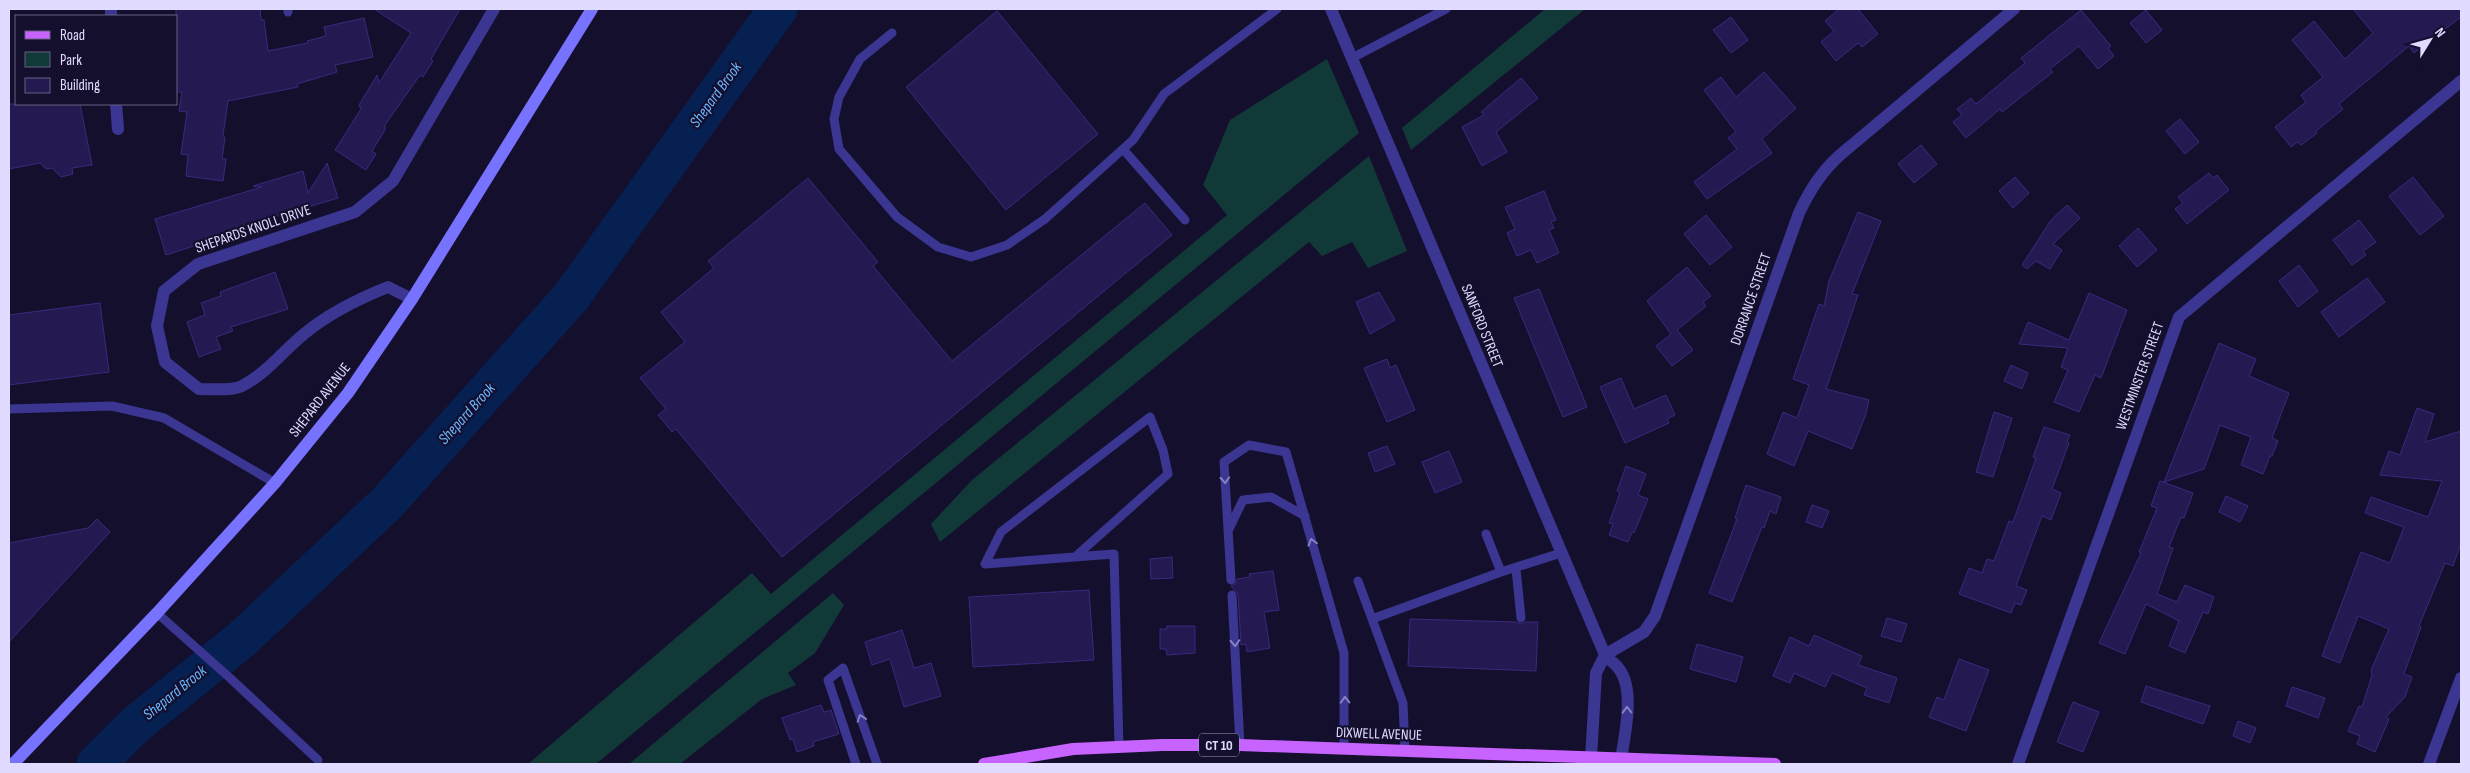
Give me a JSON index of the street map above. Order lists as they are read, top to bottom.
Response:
{
  "streets": {
    "main road": ["SHEPARD AVENUE", "DIXWELL AVENUE", "CT 10"],
    "street": [
      "SHEPARDS KNOLL DRIVE",
      "DORRANCE STREET",
      "SANFORD STREET",
      "WESTMINSTER STREET"
    ]
  },
  "crossings": [
    ["SHEPARDS KNOLL DRIVE", "SHEPARD AVENUE"],
    ["DORRANCE STREET", "SANFORD STREET"],
    ["SANFORD STREET", "DIXWELL AVENUE"]
  ],
  "water": ["Shepard Brook"],
  "legend": ["Road", "Park", "Building"],
  "north": "top right"
}
